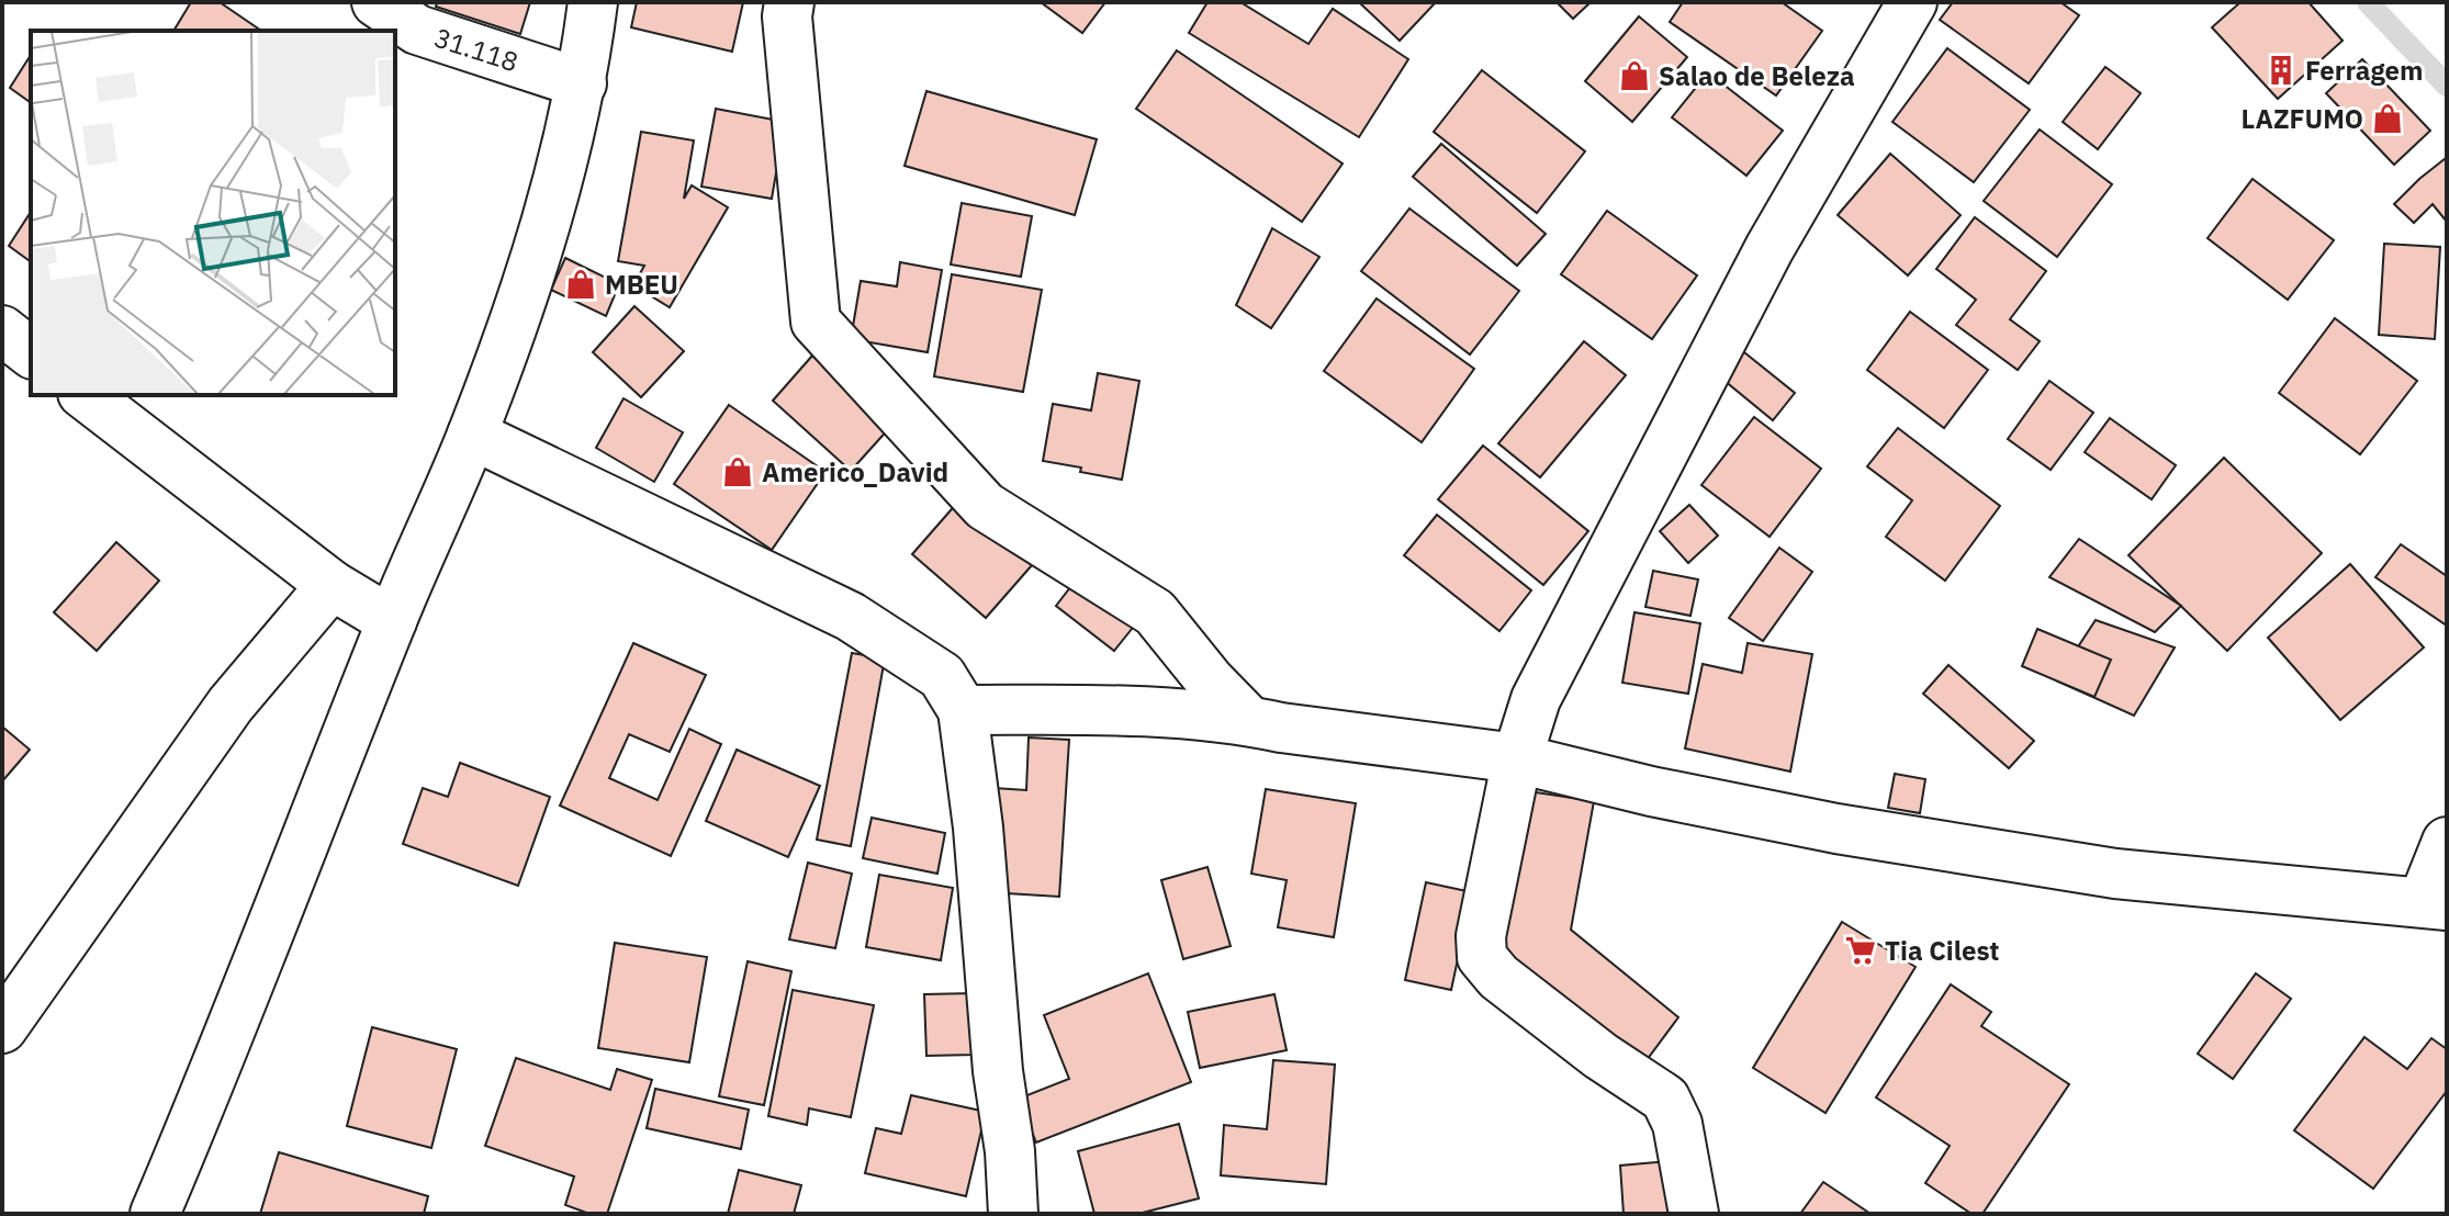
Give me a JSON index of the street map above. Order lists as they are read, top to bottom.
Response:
{
  "streets": {
    "street": ["31.118"]
  },
  "places": {
    "building": ["Ferragem"],
    "shop": [
      "Salao de Beleza",
      "LAZFUMO",
      "MBEU",
      "Americo_David"
    ],
    "supermarket": ["Tia Cilest"]
  }
}
